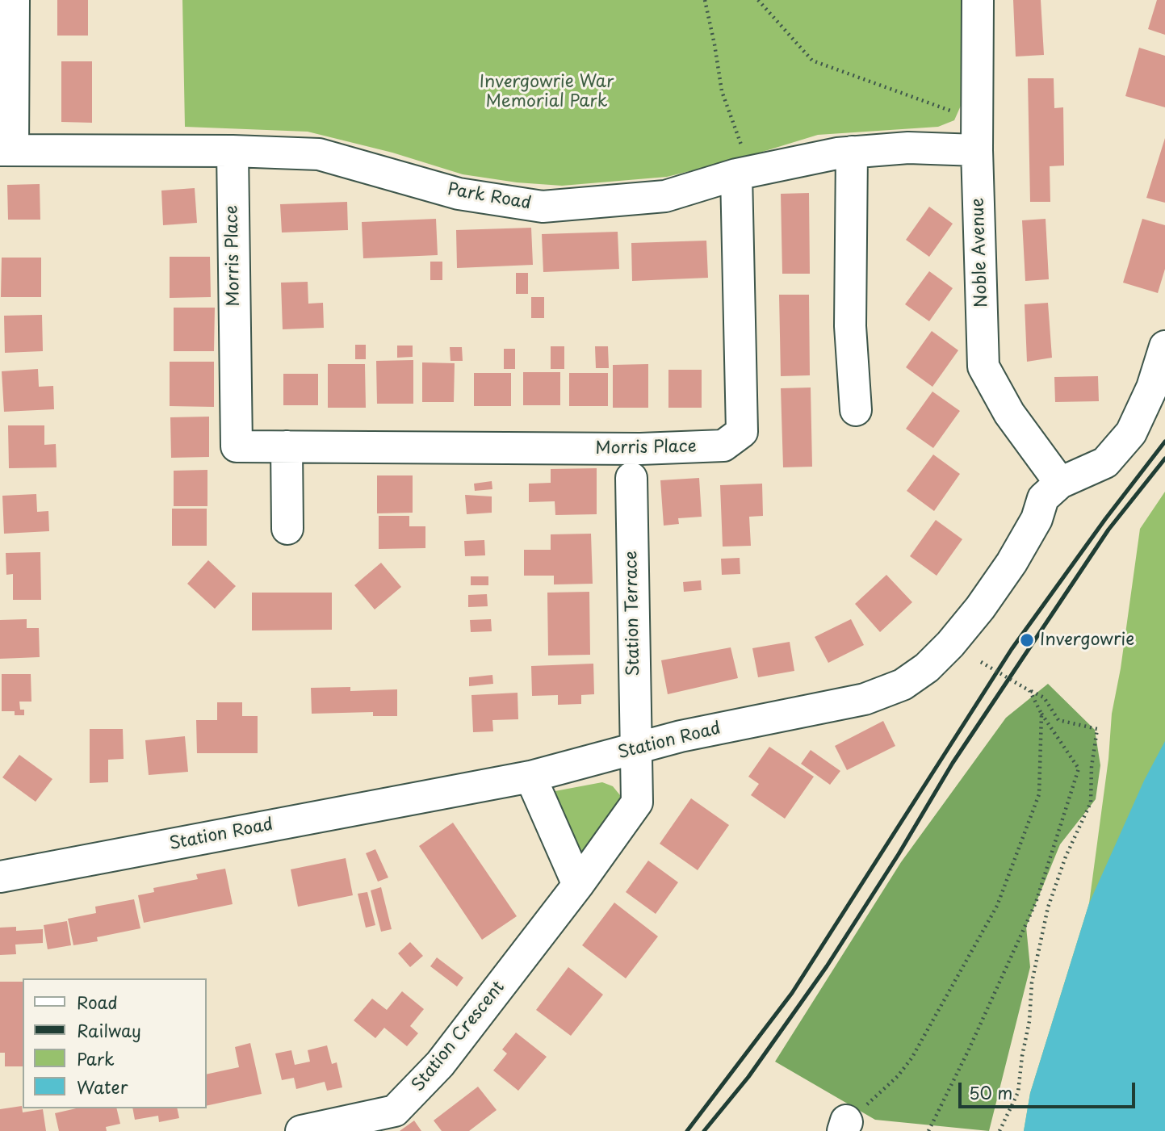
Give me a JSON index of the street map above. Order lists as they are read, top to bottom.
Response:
{
  "streets": {
    "street": [
      "Park Road",
      "Noble Avenue",
      "Morris Place",
      "Station Terrace",
      "Station Road",
      "Station Crescent"
    ]
  },
  "crossings": [
    ["Park Road", "Noble Avenue"],
    ["Park Road", "Morris Place"],
    ["Noble Avenue", "Station Road"],
    ["Station Terrace", "Station Road"],
    ["Station Terrace", "Station Crescent"],
    ["Station Road", "Station Crescent"]
  ],
  "parks": ["Invergowrie War Memorial Park"],
  "places": ["Invergowrie"],
  "legend": [
    "Road",
    "Railway",
    "Park",
    "Water"
  ],
  "scale_bar": "50 m"
}
